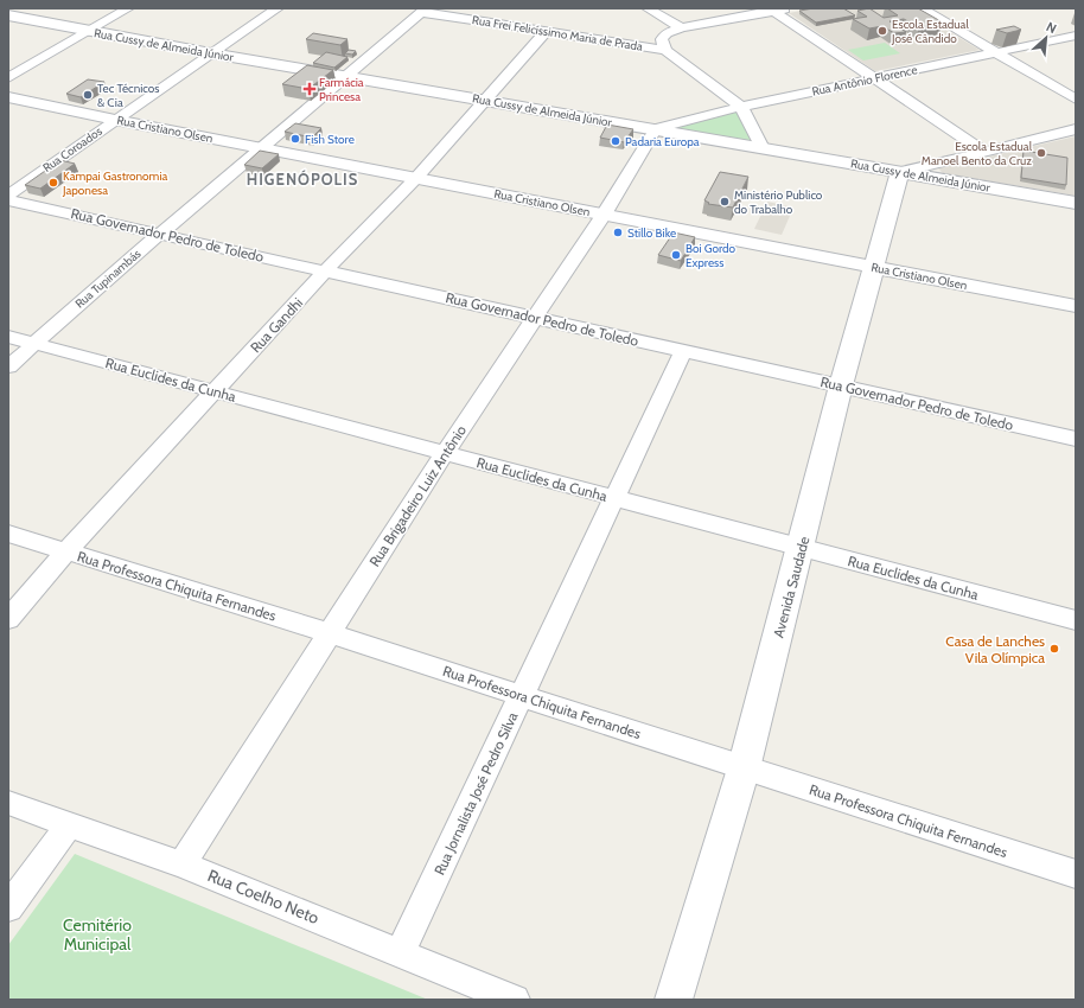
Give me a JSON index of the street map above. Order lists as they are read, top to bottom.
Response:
{
  "streets": {
    "street": [
      "Rua Frei Felicíssimo Maria de Prada",
      "Rua Cussy de Almeida Júnior",
      "Rua Antônio Florence",
      "Rua Cristiano Olsen",
      "Rua Coroados",
      "Rua Governador Pedro de Toledo",
      "Rua Tupinambás",
      "Rua Gandhi",
      "Rua Euclides da Cunha",
      "Rua Brigadeiro Luiz Antônio",
      "Rua Professora Chiquita Fernandes",
      "Avenida Saudade",
      "Rua Jornalista José Pedro Silva",
      "Rua Coelho Neto"
    ]
  },
  "crossings": [
    ["Rua Frei Felicíssimo Maria de Prada", "Rua Tupinambás"],
    ["Rua Frei Felicíssimo Maria de Prada", "Rua Gandhi"],
    ["Rua Cussy de Almeida Júnior", "Rua Antônio Florence"],
    ["Rua Cussy de Almeida Júnior", "Rua Coroados"],
    ["Rua Cussy de Almeida Júnior", "Rua Tupinambás"],
    ["Rua Cussy de Almeida Júnior", "Rua Gandhi"],
    ["Rua Cussy de Almeida Júnior", "Rua Brigadeiro Luiz Antônio"],
    ["Rua Cussy de Almeida Júnior", "Avenida Saudade"],
    ["Rua Antônio Florence", "Rua Brigadeiro Luiz Antônio"],
    ["Rua Cristiano Olsen", "Rua Coroados"],
    ["Rua Cristiano Olsen", "Rua Tupinambás"],
    ["Rua Cristiano Olsen", "Rua Gandhi"],
    ["Rua Cristiano Olsen", "Rua Brigadeiro Luiz Antônio"],
    ["Rua Cristiano Olsen", "Avenida Saudade"],
    ["Rua Governador Pedro de Toledo", "Rua Tupinambás"],
    ["Rua Governador Pedro de Toledo", "Rua Gandhi"],
    ["Rua Governador Pedro de Toledo", "Rua Brigadeiro Luiz Antônio"],
    ["Rua Governador Pedro de Toledo", "Avenida Saudade"],
    ["Rua Governador Pedro de Toledo", "Rua Jornalista José Pedro Silva"],
    ["Rua Tupinambás", "Rua Euclides da Cunha"],
    ["Rua Gandhi", "Rua Euclides da Cunha"],
    ["Rua Gandhi", "Rua Professora Chiquita Fernandes"],
    ["Rua Euclides da Cunha", "Rua Brigadeiro Luiz Antônio"],
    ["Rua Euclides da Cunha", "Avenida Saudade"],
    ["Rua Euclides da Cunha", "Rua Jornalista José Pedro Silva"],
    ["Rua Brigadeiro Luiz Antônio", "Rua Professora Chiquita Fernandes"],
    ["Rua Brigadeiro Luiz Antônio", "Rua Coelho Neto"],
    ["Rua Professora Chiquita Fernandes", "Avenida Saudade"],
    ["Rua Professora Chiquita Fernandes", "Rua Jornalista José Pedro Silva"],
    ["Rua Jornalista José Pedro Silva", "Rua Coelho Neto"]
  ],
  "districts": ["HIGENÓPOLIS"],
  "parks": ["Cemitério Municipal"],
  "places": {
    "other": [
      "Escola Estadual José Cândido",
      "Tec Técnicos & Cia",
      "Fish Store",
      "Padaria Europa",
      "Escola Estadual Manoel Bento da Cruz",
      "Kampai Gastronomia Japonesa",
      "Ministério Publico do Trabalho",
      "Stillo Bike",
      "Boi Gordo Express",
      "Casa de Lanches Vila Olímpica"
    ],
    "health": ["Farmácia Princesa"]
  },
  "north": "top right"
}
